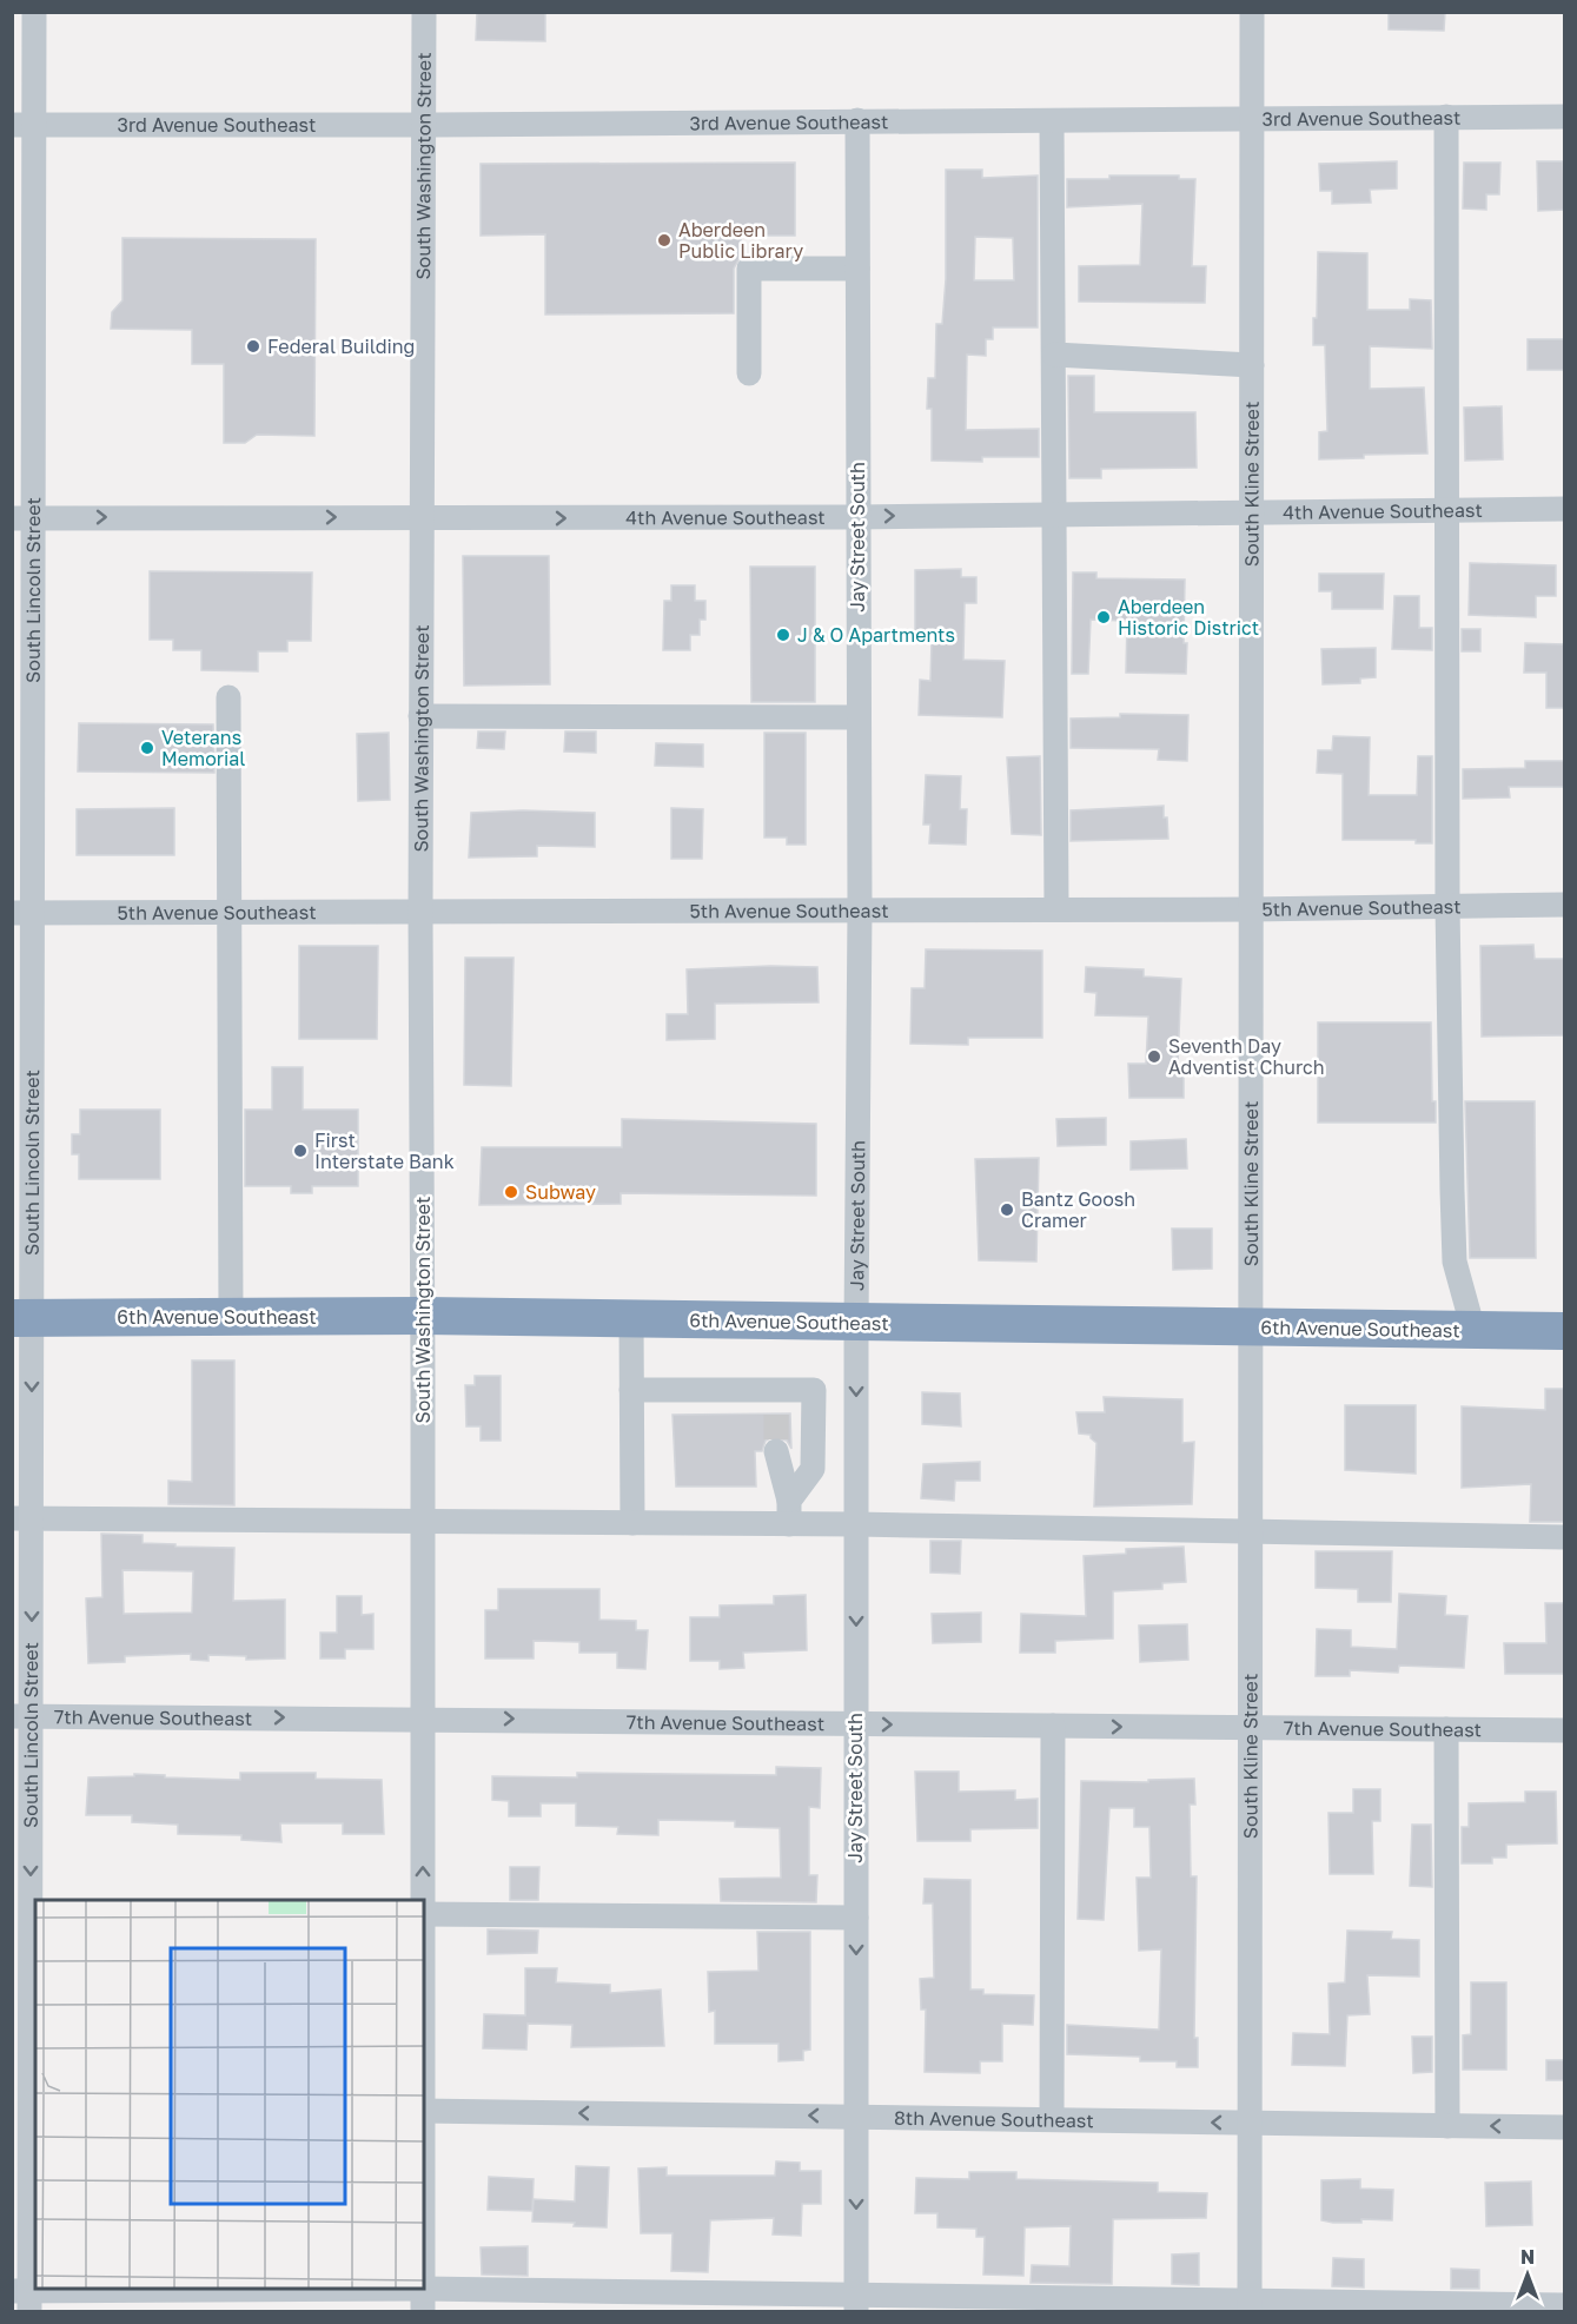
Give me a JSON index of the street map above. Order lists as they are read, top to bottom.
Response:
{
  "streets": {
    "highway": ["6th Avenue Southeast"],
    "street": [
      "3rd Avenue Southeast",
      "South Washington Street",
      "South Kline Street",
      "4th Avenue Southeast",
      "Jay Street South",
      "South Lincoln Street",
      "5th Avenue Southeast",
      "7th Avenue Southeast",
      "8th Avenue Southeast"
    ]
  },
  "crossings": [
    ["3rd Avenue Southeast", "South Washington Street"],
    ["3rd Avenue Southeast", "South Kline Street"],
    ["3rd Avenue Southeast", "Jay Street South"],
    ["3rd Avenue Southeast", "South Lincoln Street"],
    ["South Washington Street", "4th Avenue Southeast"],
    ["South Washington Street", "5th Avenue Southeast"],
    ["South Washington Street", "6th Avenue Southeast"],
    ["South Washington Street", "7th Avenue Southeast"],
    ["South Kline Street", "4th Avenue Southeast"],
    ["South Kline Street", "5th Avenue Southeast"],
    ["South Kline Street", "6th Avenue Southeast"],
    ["South Kline Street", "7th Avenue Southeast"],
    ["South Kline Street", "8th Avenue Southeast"],
    ["4th Avenue Southeast", "Jay Street South"],
    ["4th Avenue Southeast", "South Lincoln Street"],
    ["Jay Street South", "5th Avenue Southeast"],
    ["Jay Street South", "6th Avenue Southeast"],
    ["Jay Street South", "7th Avenue Southeast"],
    ["Jay Street South", "8th Avenue Southeast"],
    ["South Lincoln Street", "5th Avenue Southeast"],
    ["South Lincoln Street", "6th Avenue Southeast"],
    ["South Lincoln Street", "7th Avenue Southeast"]
  ],
  "places": [
    "Aberdeen Public Library",
    "Federal Building",
    "Aberdeen Historic District",
    "J & O Apartments",
    "Veterans Memorial",
    "Seventh Day Adventist Church",
    "First Interstate Bank",
    "Subway",
    "Bantz Goosh Cramer"
  ],
  "north": "top"
}
